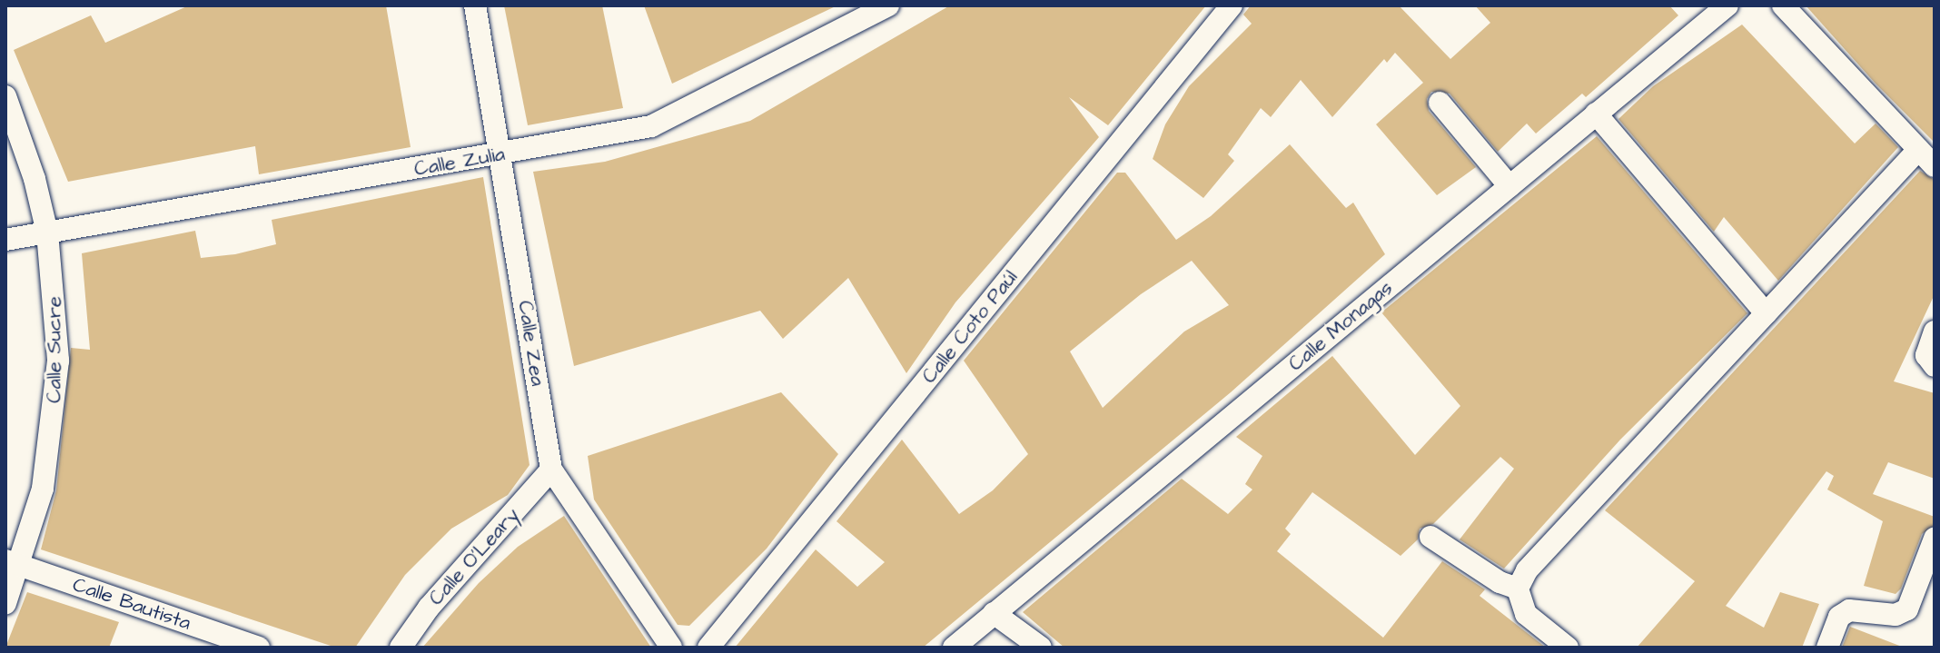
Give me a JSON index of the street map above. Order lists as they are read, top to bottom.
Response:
{
  "streets": {
    "street": [
      "Calle Zulia",
      "Calle Monagas",
      "Calle Coto Paúl",
      "Calle Zea",
      "Calle Sucre",
      "Calle O'Leary",
      "Calle Bautista"
    ]
  },
  "crossings": [
    ["Calle Zulia", "Calle Zea"],
    ["Calle Zulia", "Calle Sucre"],
    ["Calle Zea", "Calle O'Leary"],
    ["Calle Sucre", "Calle Bautista"]
  ]
}
